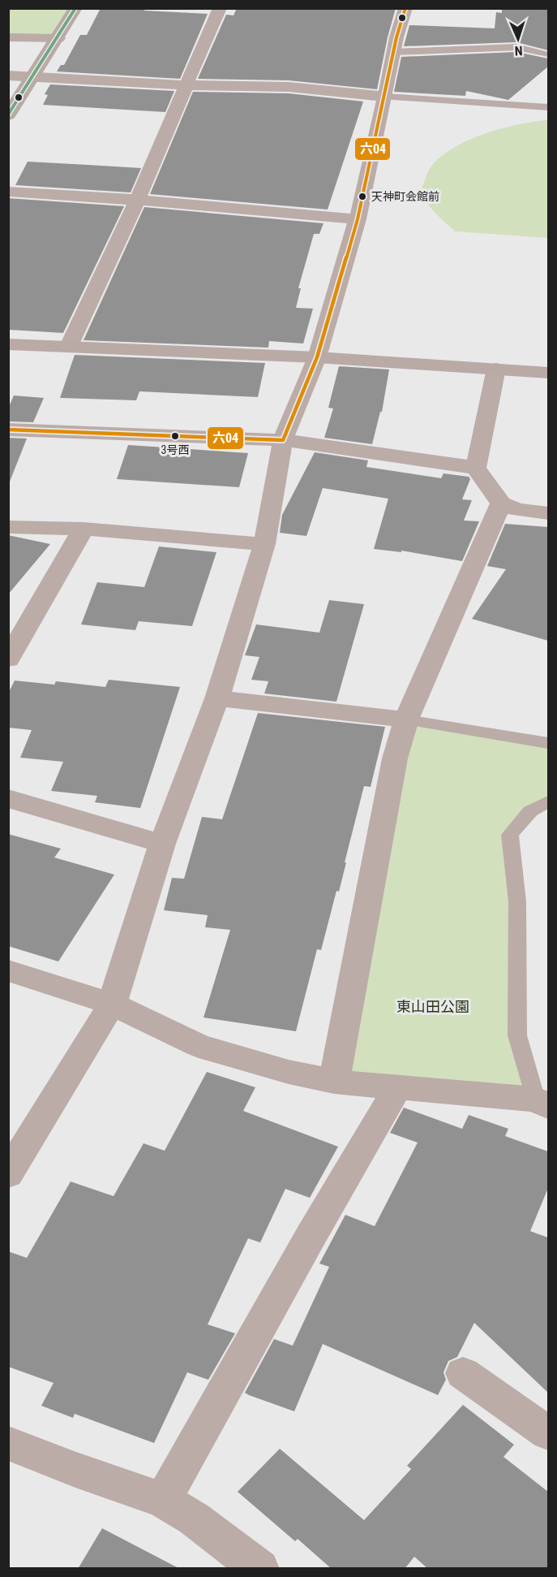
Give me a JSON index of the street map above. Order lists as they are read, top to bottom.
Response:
{
  "parks": ["東山田公園"],
  "places": ["天神町会館前", "3号西"],
  "lines": ["transit line 六04"],
  "north": "bottom"
}
